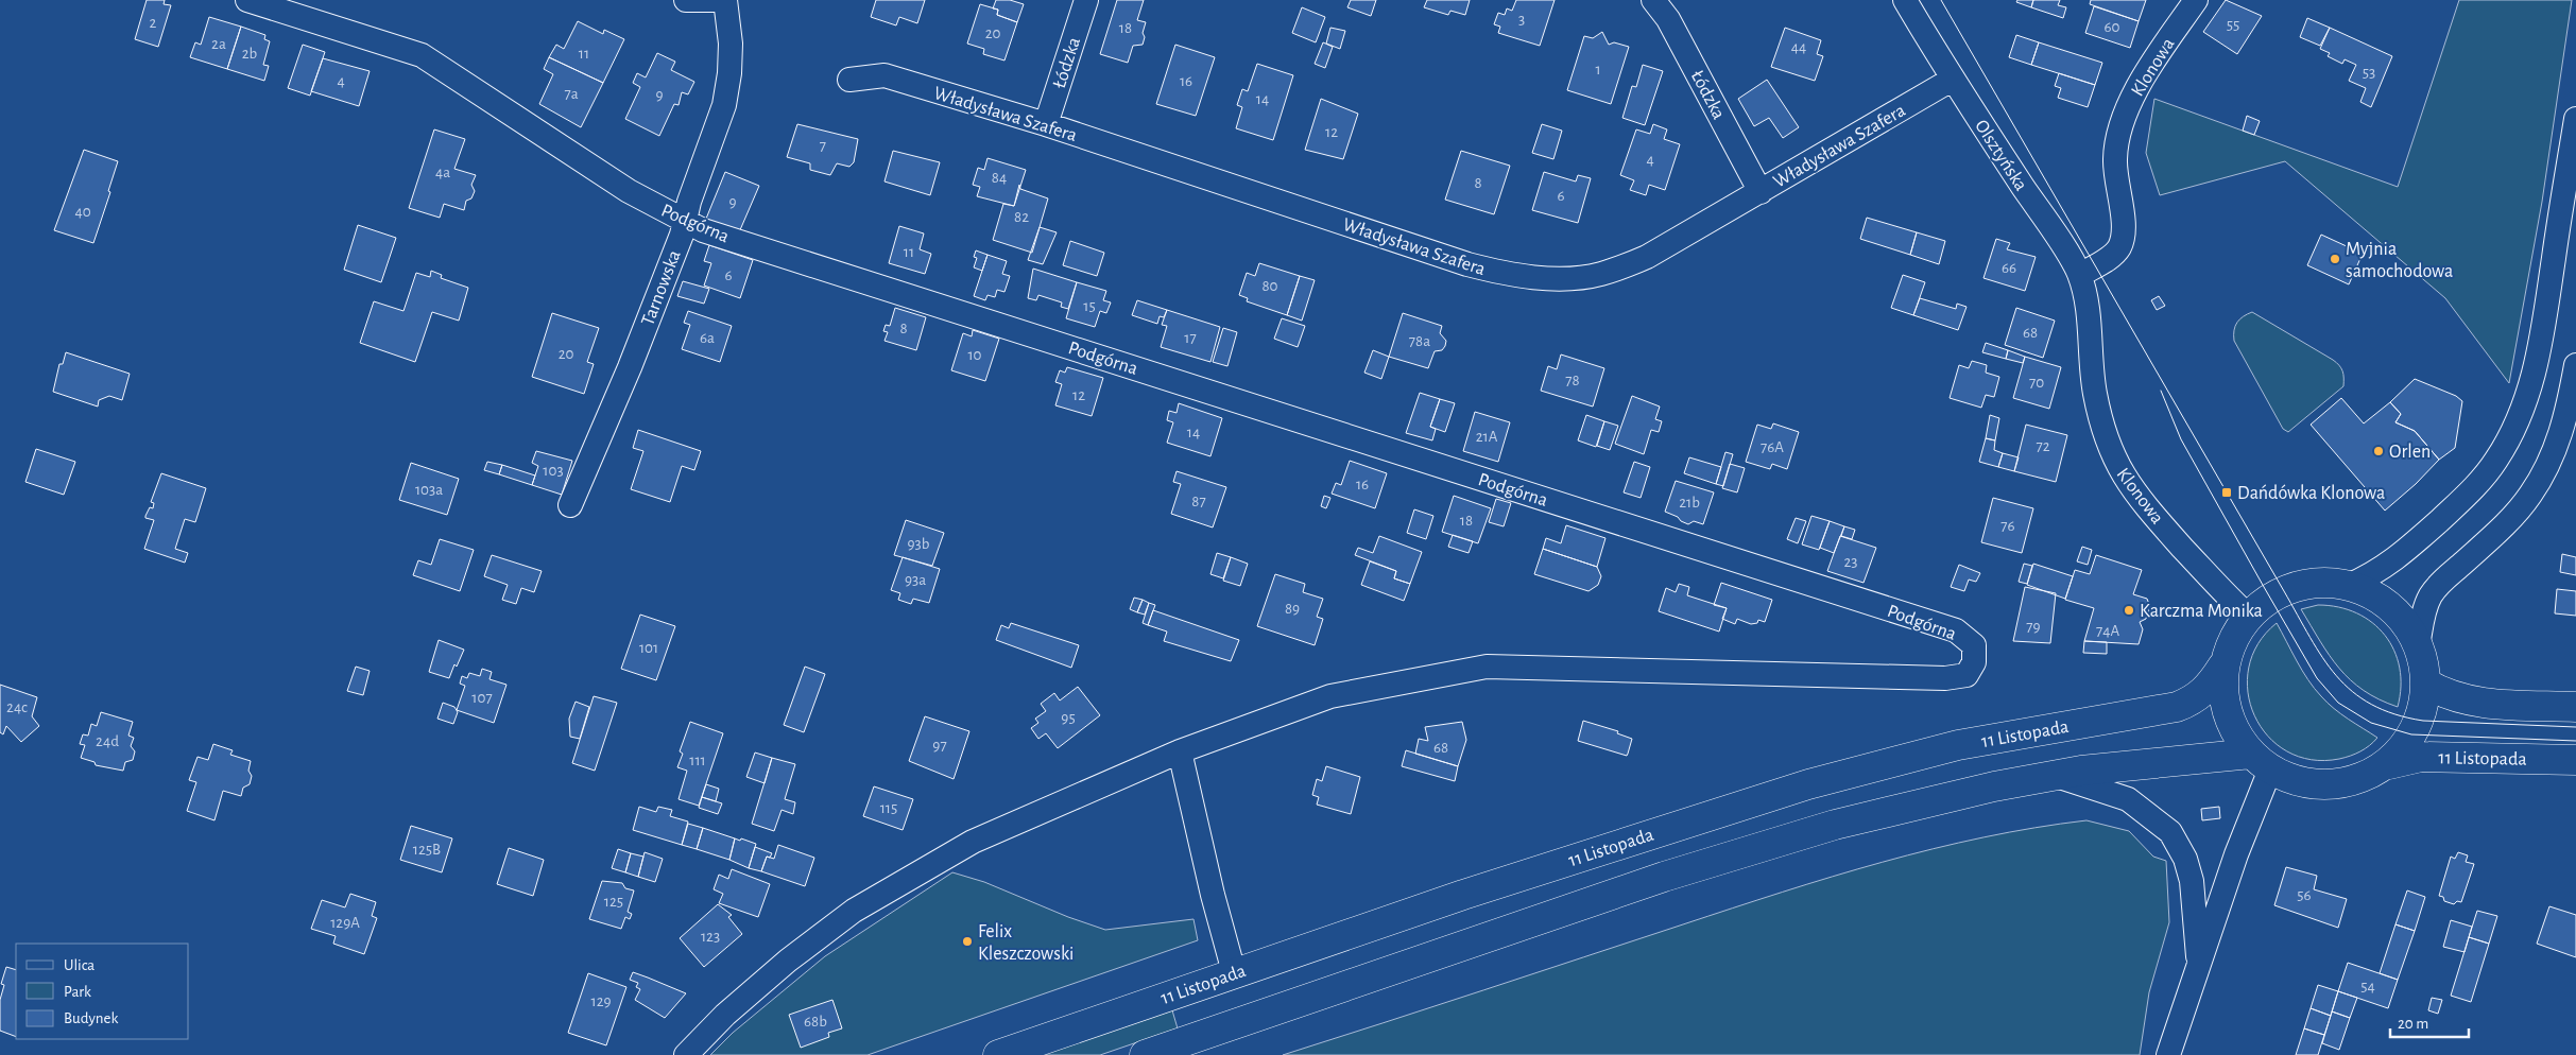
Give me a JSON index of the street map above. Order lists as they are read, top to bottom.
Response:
{
  "streets": {
    "main road": ["11 Listopada"],
    "street": [
      "Łódzka",
      "Klonowa",
      "Władysława Szafera",
      "Olsztyńska",
      "Podgórna",
      "Tarnowska"
    ]
  },
  "crossings": [
    ["Łódzka", "Władysława Szafera"],
    ["Klonowa", "Olsztyńska"],
    ["Władysława Szafera", "Olsztyńska"],
    ["Podgórna", "Tarnowska"]
  ],
  "places": {
    "other": [
      "Myjnia samochodowa",
      "Orlen",
      "Karczma Monika",
      "Felix Kleszczowski"
    ],
    "transit": ["Dańdówka Klonowa"]
  },
  "house_numbers": [
    "3",
    "2",
    "55",
    "60",
    "18",
    "20",
    "2a",
    "44",
    "2b",
    "11",
    "1",
    "53",
    "4",
    "16",
    "7a",
    "9",
    "14",
    "12",
    "7",
    "4",
    "4a",
    "84",
    "8",
    "6",
    "9",
    "40",
    "82",
    "11",
    "66",
    "6",
    "80",
    "15",
    "8",
    "68",
    "6a",
    "17",
    "78a",
    "20",
    "10",
    "78",
    "70",
    "12",
    "14",
    "21A",
    "72",
    "76A",
    "103",
    "16",
    "103a",
    "87",
    "21b",
    "18",
    "76",
    "93b",
    "23",
    "93a",
    "89",
    "79",
    "74A",
    "101",
    "107",
    "24c",
    "95",
    "24d",
    "97",
    "68",
    "111",
    "115",
    "125B",
    "56",
    "125",
    "129A",
    "123",
    "54",
    "129",
    "68b"
  ],
  "legend": ["Ulica", "Park", "Budynek"],
  "scale_bar": "20 m"
}
